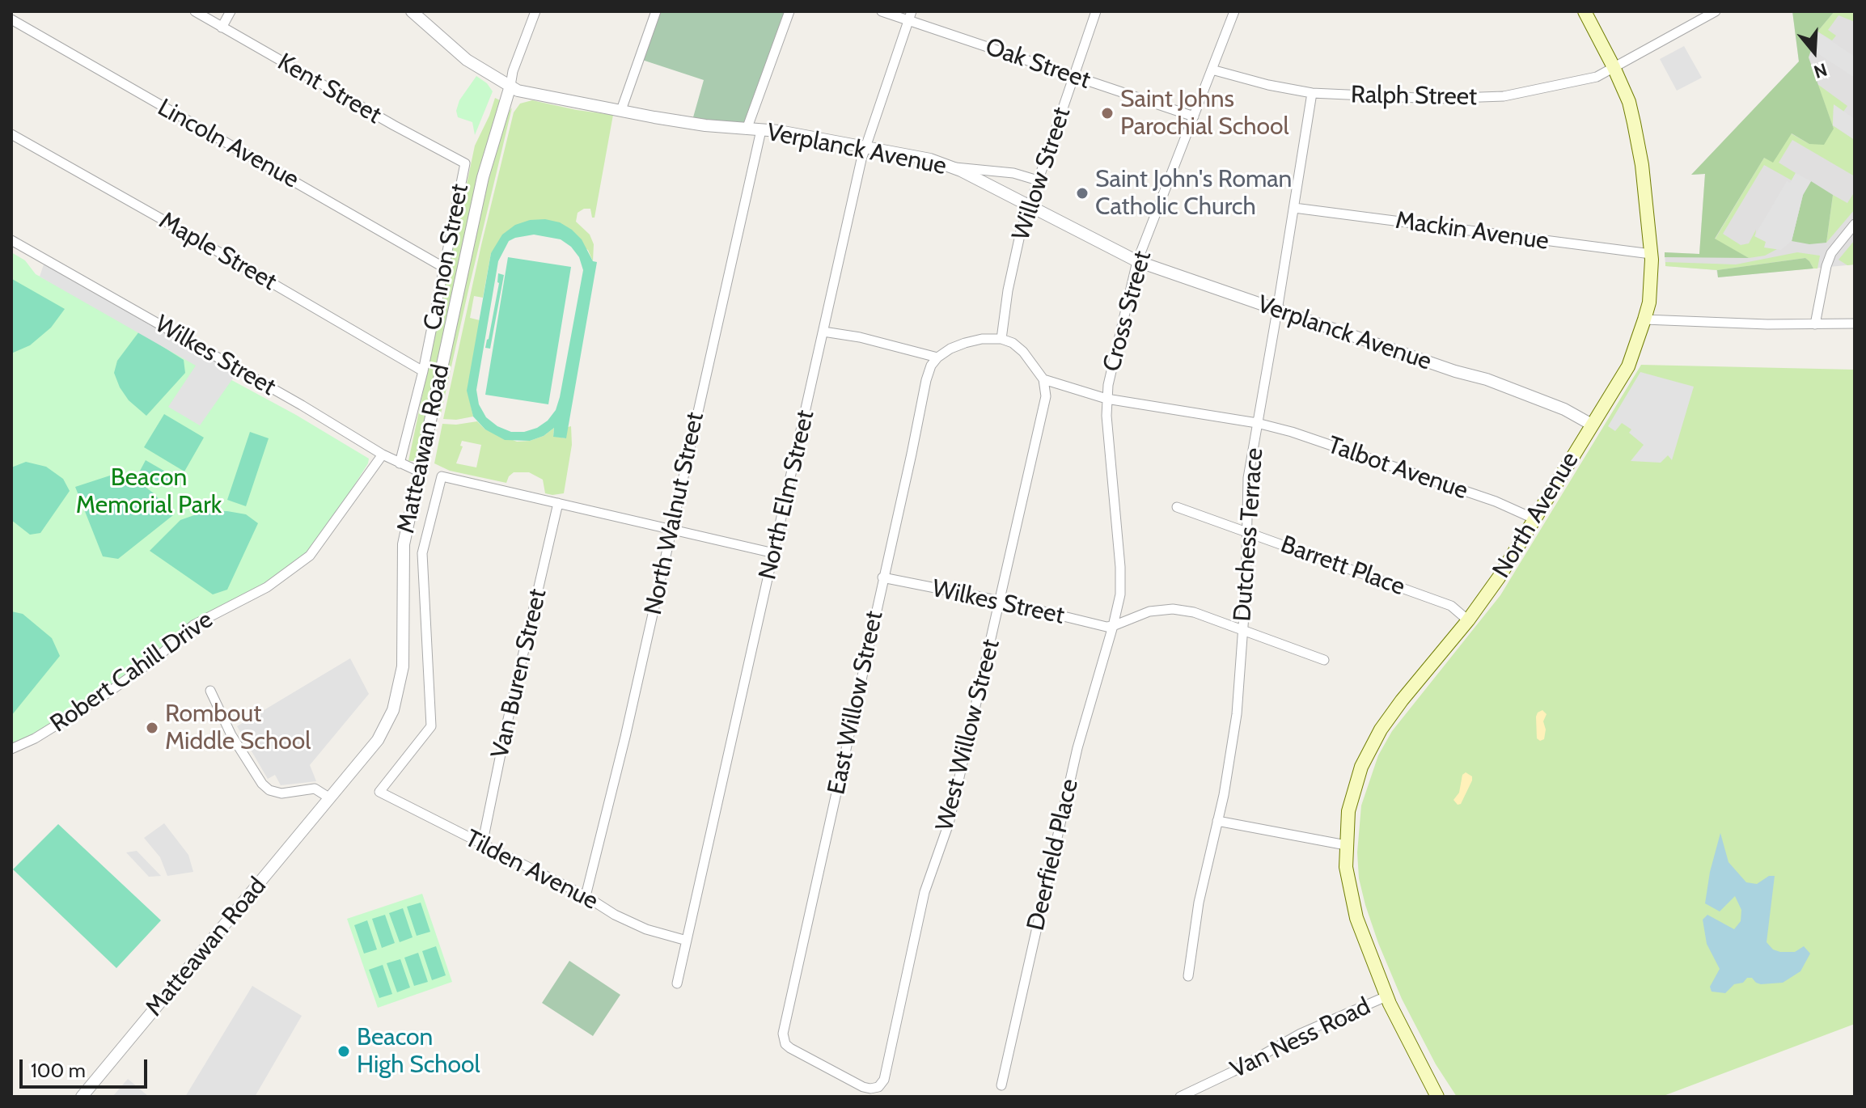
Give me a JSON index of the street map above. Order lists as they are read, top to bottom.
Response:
{
  "streets": {
    "main road": ["North Avenue"],
    "street": [
      "Oak Street",
      "Kent Street",
      "Ralph Street",
      "Lincoln Avenue",
      "Verplanck Avenue",
      "Willow Street",
      "Mackin Avenue",
      "Maple Street",
      "Cannon Street",
      "Cross Street",
      "Wilkes Street",
      "Matteawan Road",
      "Talbot Avenue",
      "North Elm Street",
      "North Walnut Street",
      "Dutchess Terrace",
      "Barrett Place",
      "Robert Cahill Drive",
      "Van Buren Street",
      "East Willow Street",
      "West Willow Street",
      "Deerfield Place",
      "Tilden Avenue",
      "Van Ness Road"
    ]
  },
  "crossings": [
    ["Oak Street", "Willow Street"],
    ["Oak Street", "Cross Street"],
    ["Oak Street", "North Elm Street"],
    ["Kent Street", "Cannon Street"],
    ["Ralph Street", "Cross Street"],
    ["Ralph Street", "North Avenue"],
    ["Ralph Street", "Dutchess Terrace"],
    ["Lincoln Avenue", "Cannon Street"],
    ["Verplanck Avenue", "Willow Street"],
    ["Verplanck Avenue", "Cross Street"],
    ["Verplanck Avenue", "Matteawan Road"],
    ["Verplanck Avenue", "North Elm Street"],
    ["Verplanck Avenue", "North Walnut Street"],
    ["Verplanck Avenue", "North Avenue"],
    ["Verplanck Avenue", "Dutchess Terrace"],
    ["Mackin Avenue", "North Avenue"],
    ["Mackin Avenue", "Dutchess Terrace"],
    ["Maple Street", "Cannon Street"],
    ["Cannon Street", "Wilkes Street"],
    ["Cross Street", "Wilkes Street"],
    ["Cross Street", "Talbot Avenue"],
    ["Cross Street", "Deerfield Place"],
    ["Wilkes Street", "Matteawan Road"],
    ["Wilkes Street", "Robert Cahill Drive"],
    ["Wilkes Street", "East Willow Street"],
    ["Wilkes Street", "West Willow Street"],
    ["Wilkes Street", "Deerfield Place"],
    ["Talbot Avenue", "North Avenue"],
    ["Talbot Avenue", "Dutchess Terrace"],
    ["Talbot Avenue", "West Willow Street"],
    ["North Elm Street", "Tilden Avenue"],
    ["North Walnut Street", "Tilden Avenue"],
    ["North Avenue", "Barrett Place"],
    ["North Avenue", "Van Ness Road"],
    ["Dutchess Terrace", "Barrett Place"],
    ["Van Buren Street", "Tilden Avenue"],
    ["East Willow Street", "West Willow Street"]
  ],
  "parks": ["Beacon Memorial Park"],
  "places": [
    "Saint Johns Parochial School",
    "Saint John's Roman Catholic Church",
    "Rombout Middle School",
    "Beacon High School"
  ],
  "scale_bar": "100 m",
  "north": "bottom"
}
